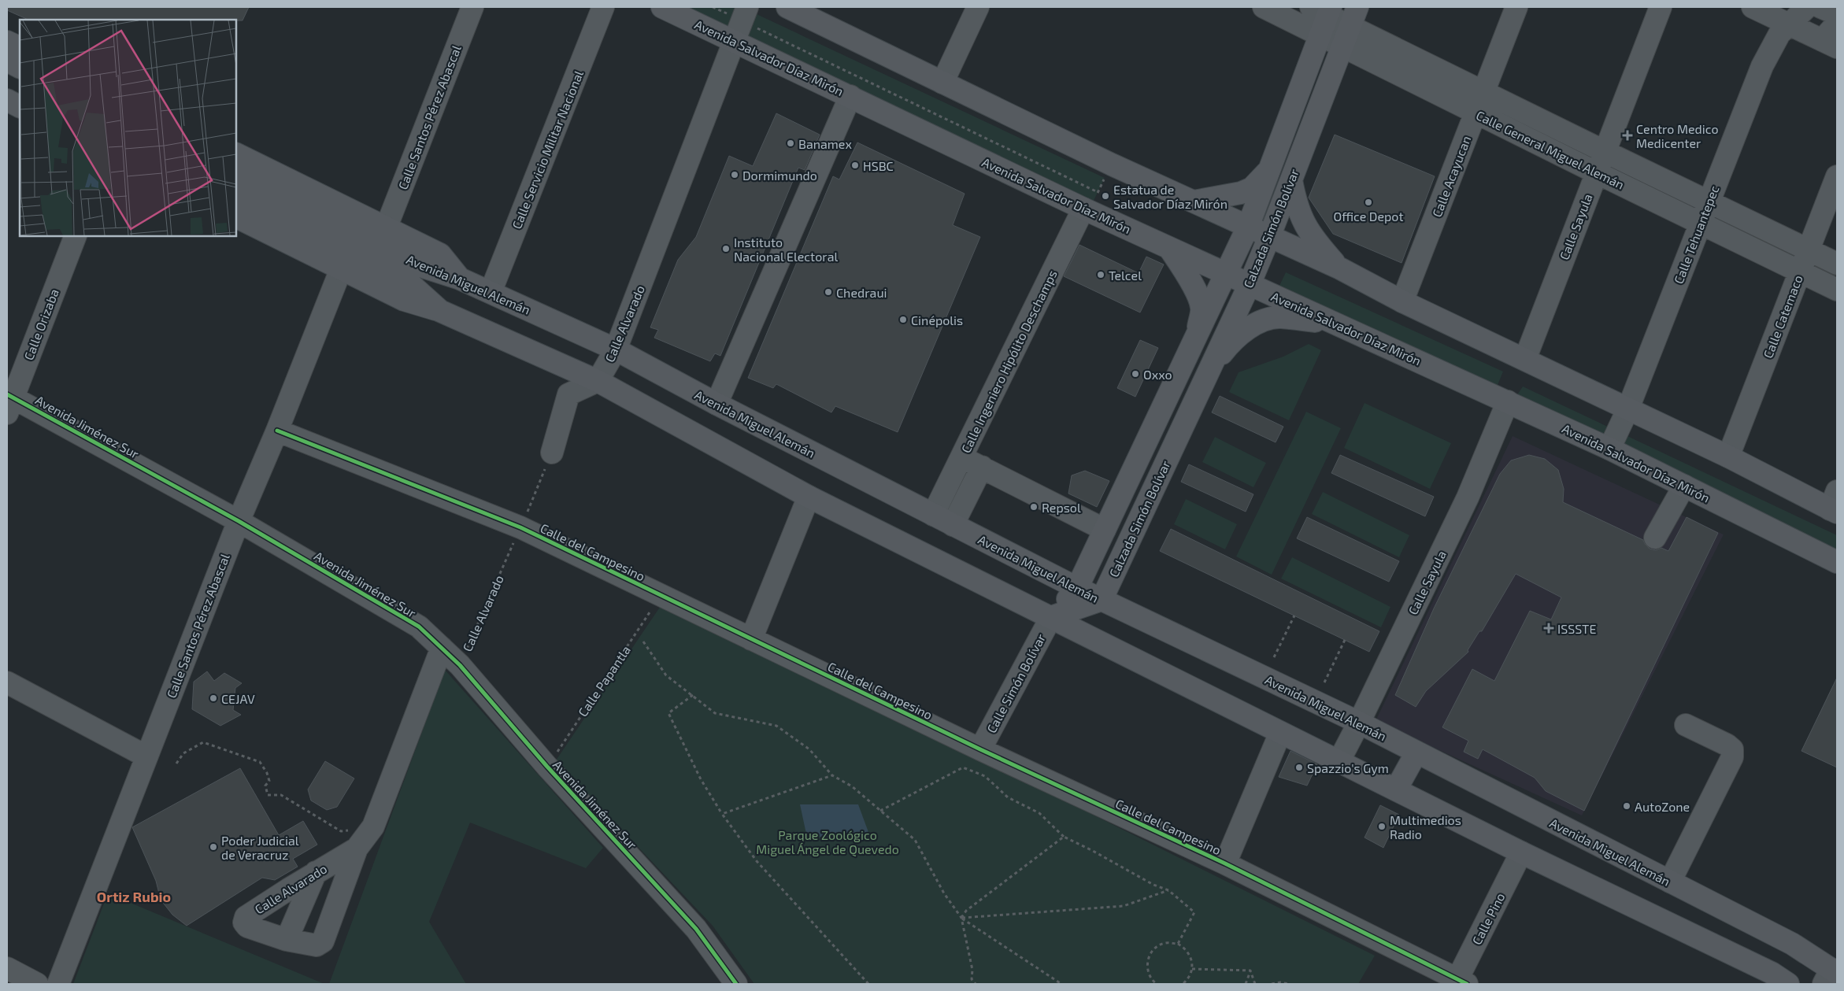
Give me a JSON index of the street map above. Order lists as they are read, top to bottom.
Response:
{
  "streets": {
    "main road": ["Avenida Salvador Díaz Mirón", "Calzada Simón Bolívar", "Avenida Miguel Alemán"],
    "street": [
      "Calle Santos Pérez Abascal",
      "Calle Servicio Militar Nacional",
      "Calle General Miguel Alemán",
      "Calle Acayucan",
      "Calle Sayula",
      "Calle Tehuantepec",
      "Calle Catemaco",
      "Calle Alvarado",
      "Calle Orizaba",
      "Calle Ingeniero Hipólito Deschamps",
      "Avenida Jiménez Sur",
      "Calle del Campesino",
      "Calle Simón Bolívar",
      "Calle Pino"
    ],
    "path": ["Calle Papantla"]
  },
  "crossings": [
    ["Avenida Salvador Díaz Mirón", "Calle Sayula"],
    ["Avenida Salvador Díaz Mirón", "Calzada Simón Bolívar"],
    ["Avenida Salvador Díaz Mirón", "Calle Tehuantepec"],
    ["Avenida Salvador Díaz Mirón", "Calle Alvarado"],
    ["Avenida Salvador Díaz Mirón", "Calle Ingeniero Hipólito Deschamps"],
    ["Calle Santos Pérez Abascal", "Avenida Jiménez Sur"],
    ["Calle Santos Pérez Abascal", "Calle del Campesino"],
    ["Calle Servicio Militar Nacional", "Avenida Miguel Alemán"],
    ["Calle General Miguel Alemán", "Calle Acayucan"],
    ["Calle General Miguel Alemán", "Calle Sayula"],
    ["Calle General Miguel Alemán", "Calzada Simón Bolívar"],
    ["Calle General Miguel Alemán", "Calle Tehuantepec"],
    ["Calle General Miguel Alemán", "Calle Catemaco"],
    ["Calle Sayula", "Avenida Miguel Alemán"],
    ["Calzada Simón Bolívar", "Avenida Miguel Alemán"],
    ["Calzada Simón Bolívar", "Calle Simón Bolívar"],
    ["Avenida Miguel Alemán", "Calle Alvarado"],
    ["Avenida Miguel Alemán", "Calle Ingeniero Hipólito Deschamps"],
    ["Avenida Miguel Alemán", "Calle Simón Bolívar"],
    ["Avenida Miguel Alemán", "Calle Pino"],
    ["Calle Alvarado", "Avenida Jiménez Sur"],
    ["Calle Alvarado", "Calle del Campesino"],
    ["Calle Orizaba", "Avenida Jiménez Sur"],
    ["Avenida Jiménez Sur", "Calle Papantla"],
    ["Calle del Campesino", "Calle Papantla"],
    ["Calle del Campesino", "Calle Simón Bolívar"],
    ["Calle del Campesino", "Calle Pino"]
  ],
  "districts": ["Ortiz Rubio"],
  "parks": ["Parque Zoológico Miguel Ángel de Quevedo"],
  "places": {
    "health": ["Centro Medico Medicenter", "ISSSTE"],
    "other": [
      "Banamex",
      "HSBC",
      "Dormimundo",
      "Estatua de Salvador Díaz Mirón",
      "Office Depot",
      "Instituto Nacional Electoral",
      "Telcel",
      "Chedraui",
      "Cinépolis",
      "Oxxo",
      "Repsol",
      "CEJAV",
      "Spazzio's Gym",
      "AutoZone",
      "Multimedios Radio",
      "Poder Judicial de Veracruz"
    ]
  }
}
